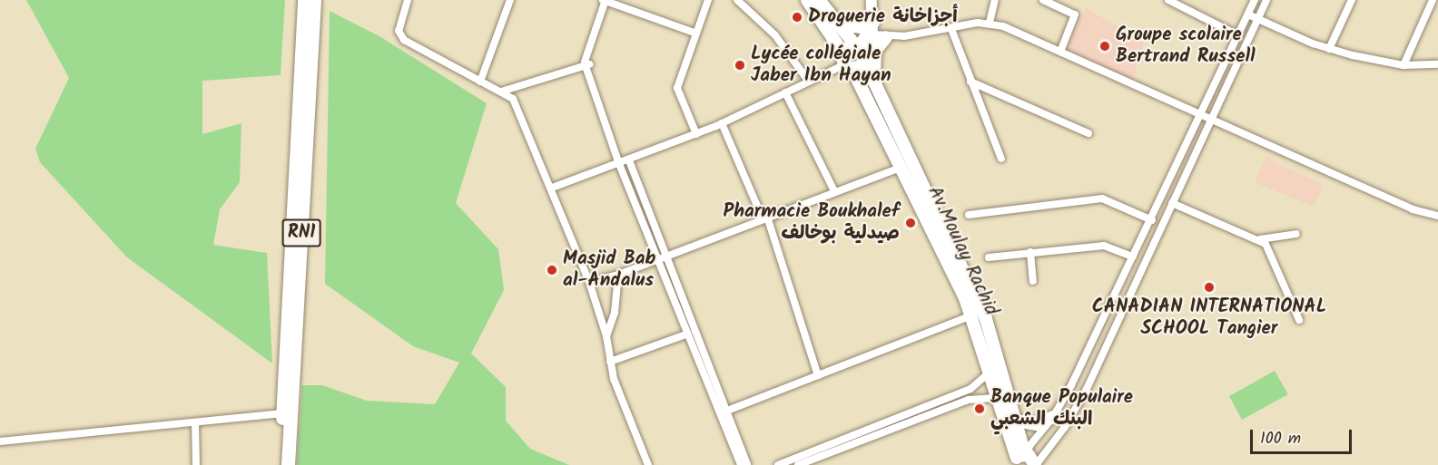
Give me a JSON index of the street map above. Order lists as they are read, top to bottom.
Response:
{
  "streets": {
    "highway": ["RN1"],
    "main road": ["Av.Moulay Rachid"]
  },
  "places": [
    "Droguerie أجزاخانة",
    "Groupe scolaire Bertrand Russell",
    "Lycée collégiale Jaber Ibn Hayan",
    "Pharmacie Boukhalef صيدلية بوخالف",
    "Masjid Bab al-Andalus",
    "CANADIAN INTERNATIONAL SCHOOL Tangier",
    "Banque Populaire البنك الشعبي"
  ],
  "scale_bar": "100 m"
}
